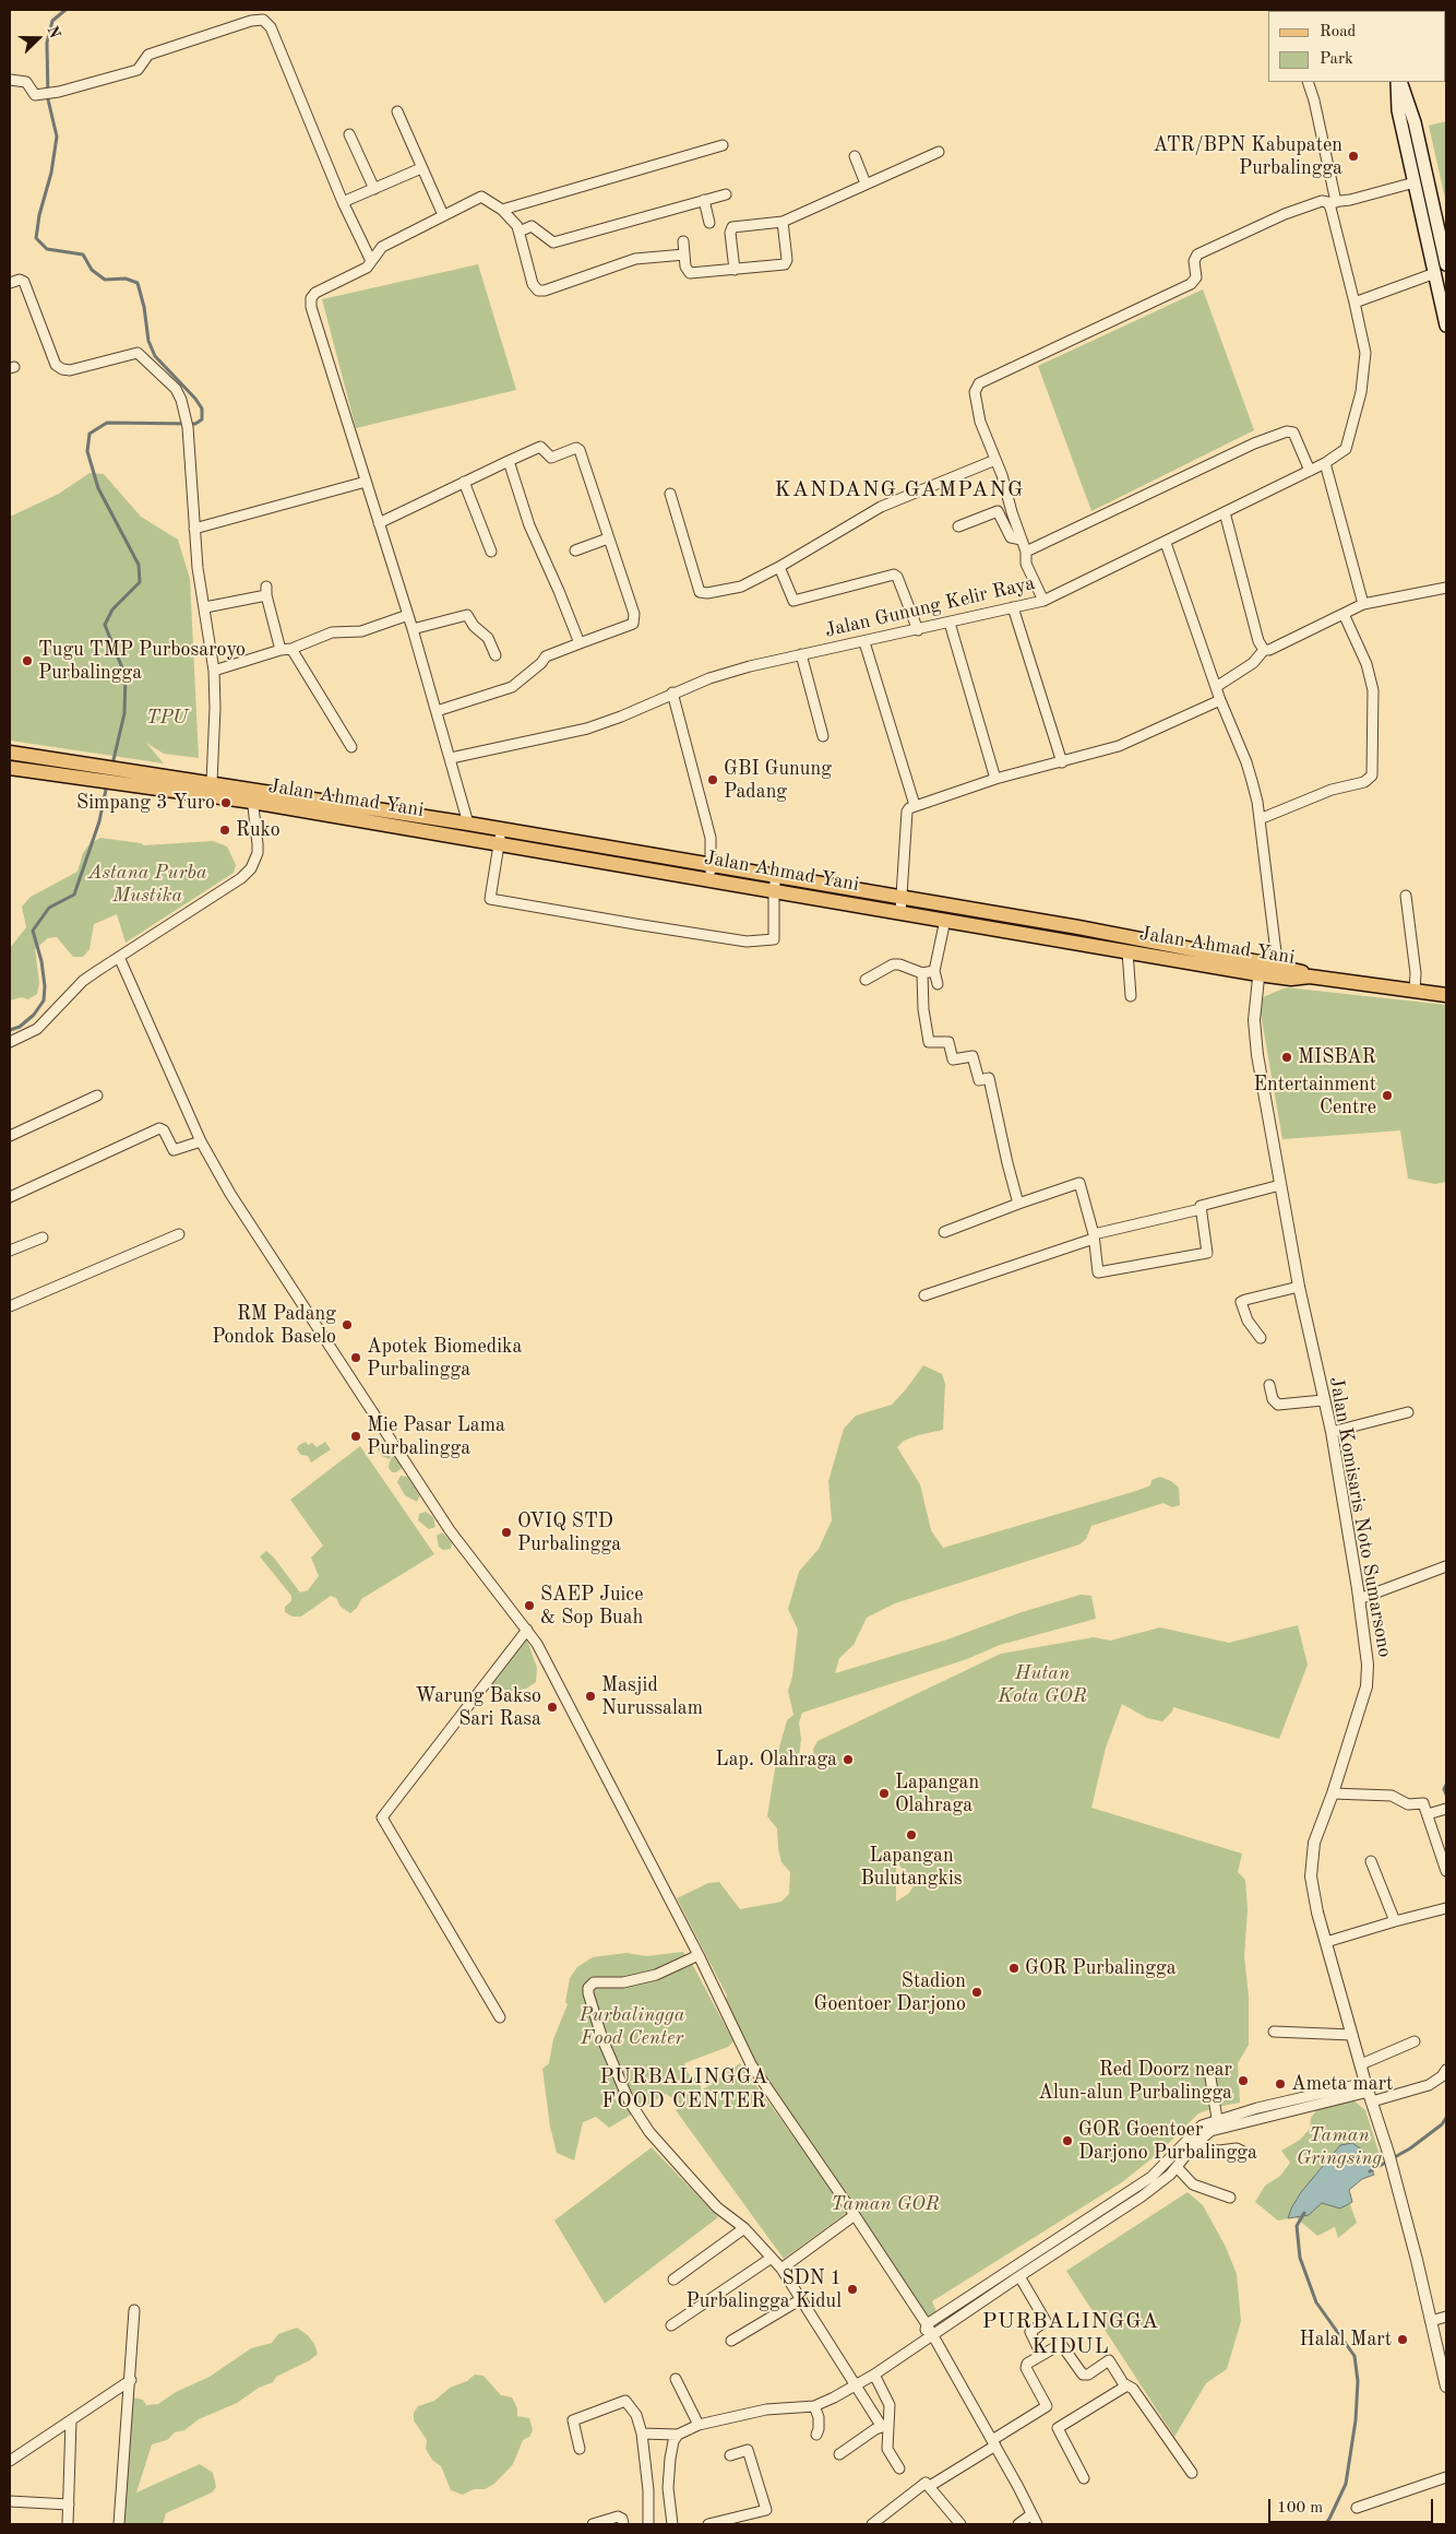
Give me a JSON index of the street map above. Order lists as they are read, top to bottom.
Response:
{
  "streets": {
    "main road": ["Jalan Ahmad Yani"],
    "street": ["Jalan Gunung Kelir Raya", "Jalan Komisaris Noto Sumarsono"]
  },
  "crossings": [
    ["Jalan Ahmad Yani", "Jalan Komisaris Noto Sumarsono"]
  ],
  "districts": ["KANDANG GAMPANG", "PURBALINGGA FOOD CENTER", "PURBALINGGA KIDUL"],
  "parks": [
    "TPU",
    "Astana Purba Mustika",
    "Hutan Kota GOR",
    "Purbalingga Food Center",
    "Taman Gringsing",
    "Taman GOR"
  ],
  "places": [
    "ATR/BPN Kabupaten Purbalingga",
    "Tugu TMP Purbosaroyo Purbalingga",
    "GBI Gunung Padang",
    "Simpang 3 Yuro",
    "Ruko",
    "MISBAR",
    "Entertainment Centre",
    "RM Padang Pondok Baselo",
    "Apotek Biomedika Purbalingga",
    "Mie Pasar Lama Purbalingga",
    "OVIQ STD Purbalingga",
    "SAEP Juice & Sop Buah",
    "Masjid Nurussalam",
    "Warung Bakso Sari Rasa",
    "Lap. Olahraga",
    "Lapangan Olahraga",
    "Lapangan Bulutangkis",
    "GOR Purbalingga",
    "Stadion Goentoer Darjono",
    "Red Doorz near Alun-alun Purbalingga",
    "Ameta mart",
    "GOR Goentoer Darjono Purbalingga",
    "SDN 1 Purbalingga Kidul",
    "Halal Mart"
  ],
  "legend": ["Road", "Park"],
  "scale_bar": "100 m",
  "north": "right"
}
